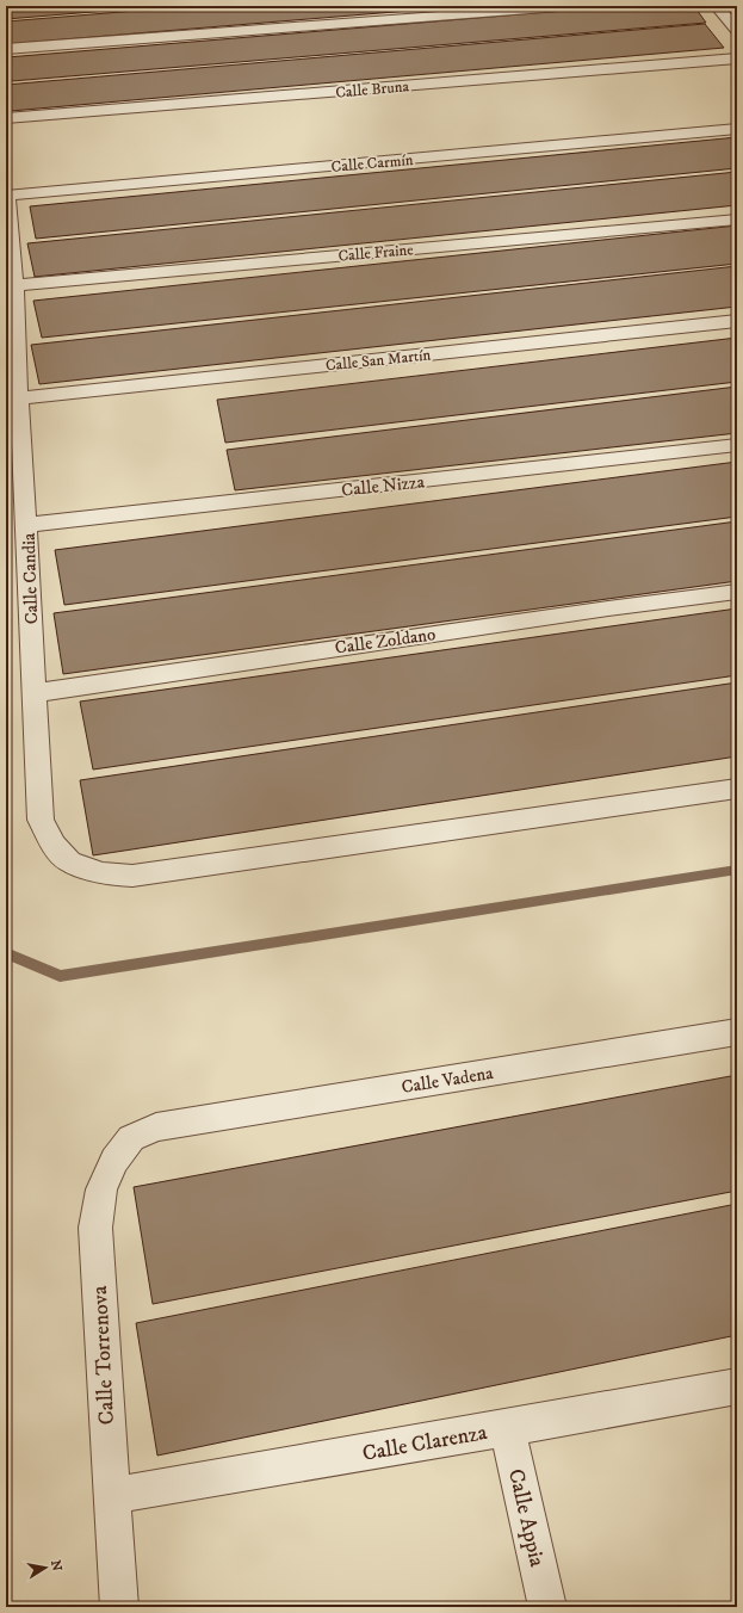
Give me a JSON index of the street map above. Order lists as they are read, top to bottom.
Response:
{
  "streets": {
    "street": [
      "Calle Bruna",
      "Calle Carmín",
      "Calle Fraine",
      "Calle San Martín",
      "Calle Nizza",
      "Calle Candia",
      "Calle Zoldano",
      "Calle Vadena",
      "Calle Torrenova",
      "Calle Clarenza",
      "Calle Appia"
    ]
  },
  "crossings": [
    ["Calle Carmín", "Calle Candia"],
    ["Calle Fraine", "Calle Candia"],
    ["Calle San Martín", "Calle Candia"],
    ["Calle Nizza", "Calle Candia"],
    ["Calle Candia", "Calle Zoldano"],
    ["Calle Vadena", "Calle Torrenova"],
    ["Calle Torrenova", "Calle Clarenza"],
    ["Calle Clarenza", "Calle Appia"]
  ],
  "north": "right"
}
